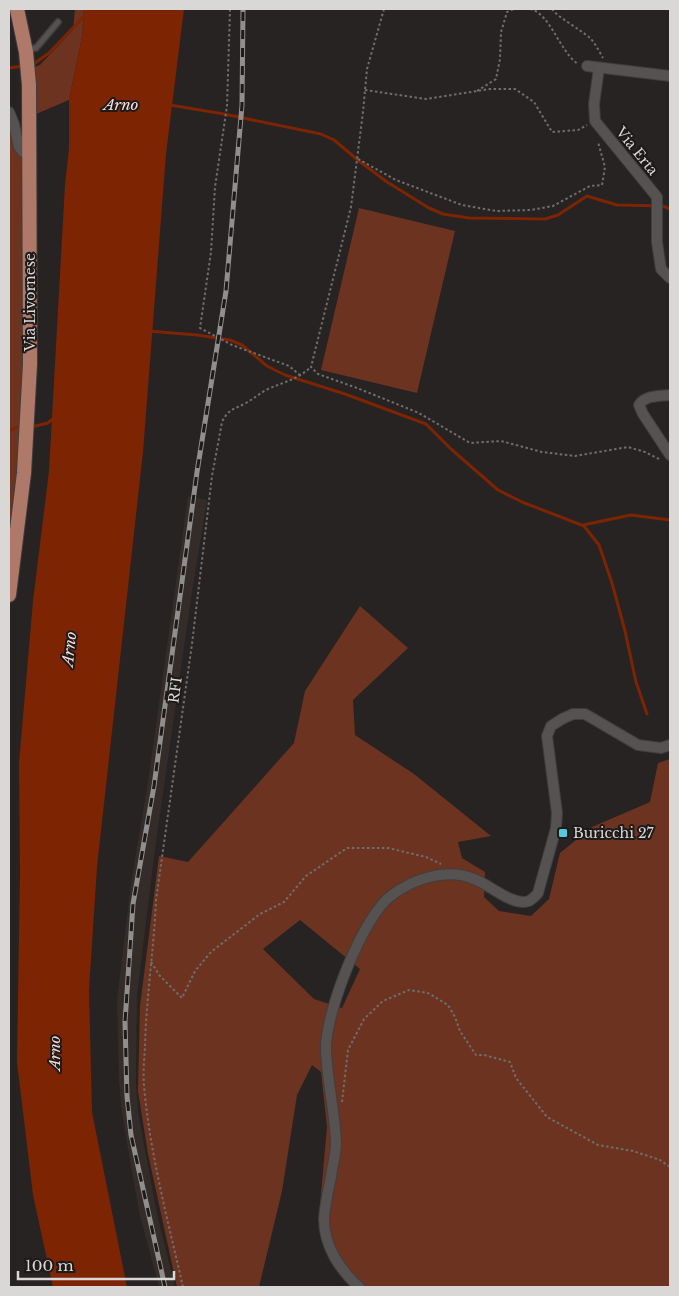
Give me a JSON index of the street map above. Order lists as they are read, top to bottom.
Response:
{
  "streets": {
    "main road": ["Via Livornese"],
    "street": ["Via Erta"],
    "path": ["RFI"]
  },
  "water": ["Arno"],
  "places": {
    "transit": ["Buricchi 27"]
  },
  "scale_bar": "100 m"
}
